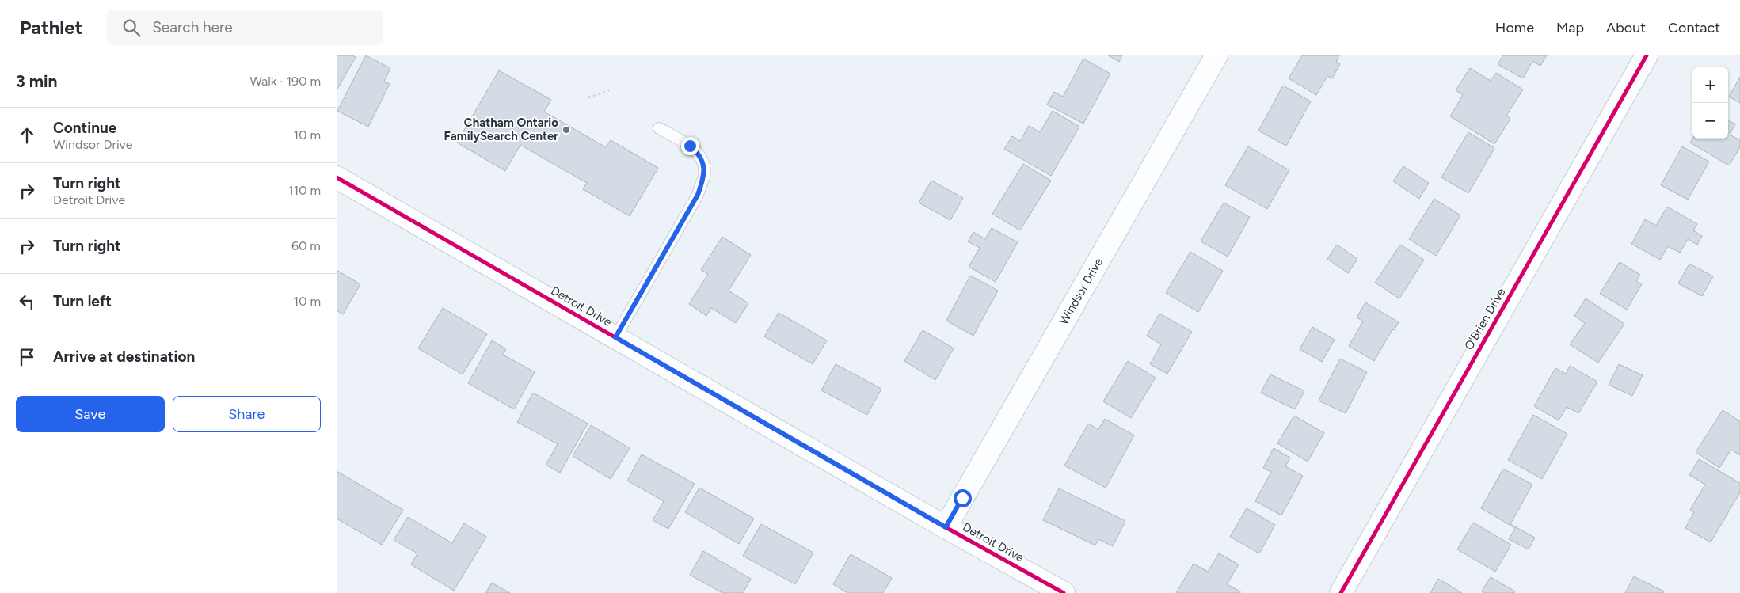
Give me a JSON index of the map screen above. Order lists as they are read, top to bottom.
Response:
{
  "streets": {
    "street": ["Windsor Drive", "Detroit Drive", "O'Brien Drive"]
  },
  "crossings": [
    ["Windsor Drive", "Detroit Drive"]
  ],
  "places": ["Chatham Ontario FamilySearch Center"],
  "page": {
    "header": "Pathlet",
    "search": "Search here",
    "nav": [
      "Home",
      "Map",
      "About",
      "Contact"
    ],
    "heading": ["3 min", "Walk · 190 m"],
    "map_buttons": ["+", "−"],
    "list": [
      ["Continue", "Windsor Drive", "10 m"],
      ["Turn right", "Detroit Drive", "110 m"],
      ["Turn right", "60 m"],
      ["Turn left", "10 m"],
      "Arrive at destination"
    ],
    "buttons": ["Save", "Share"]
  }
}
